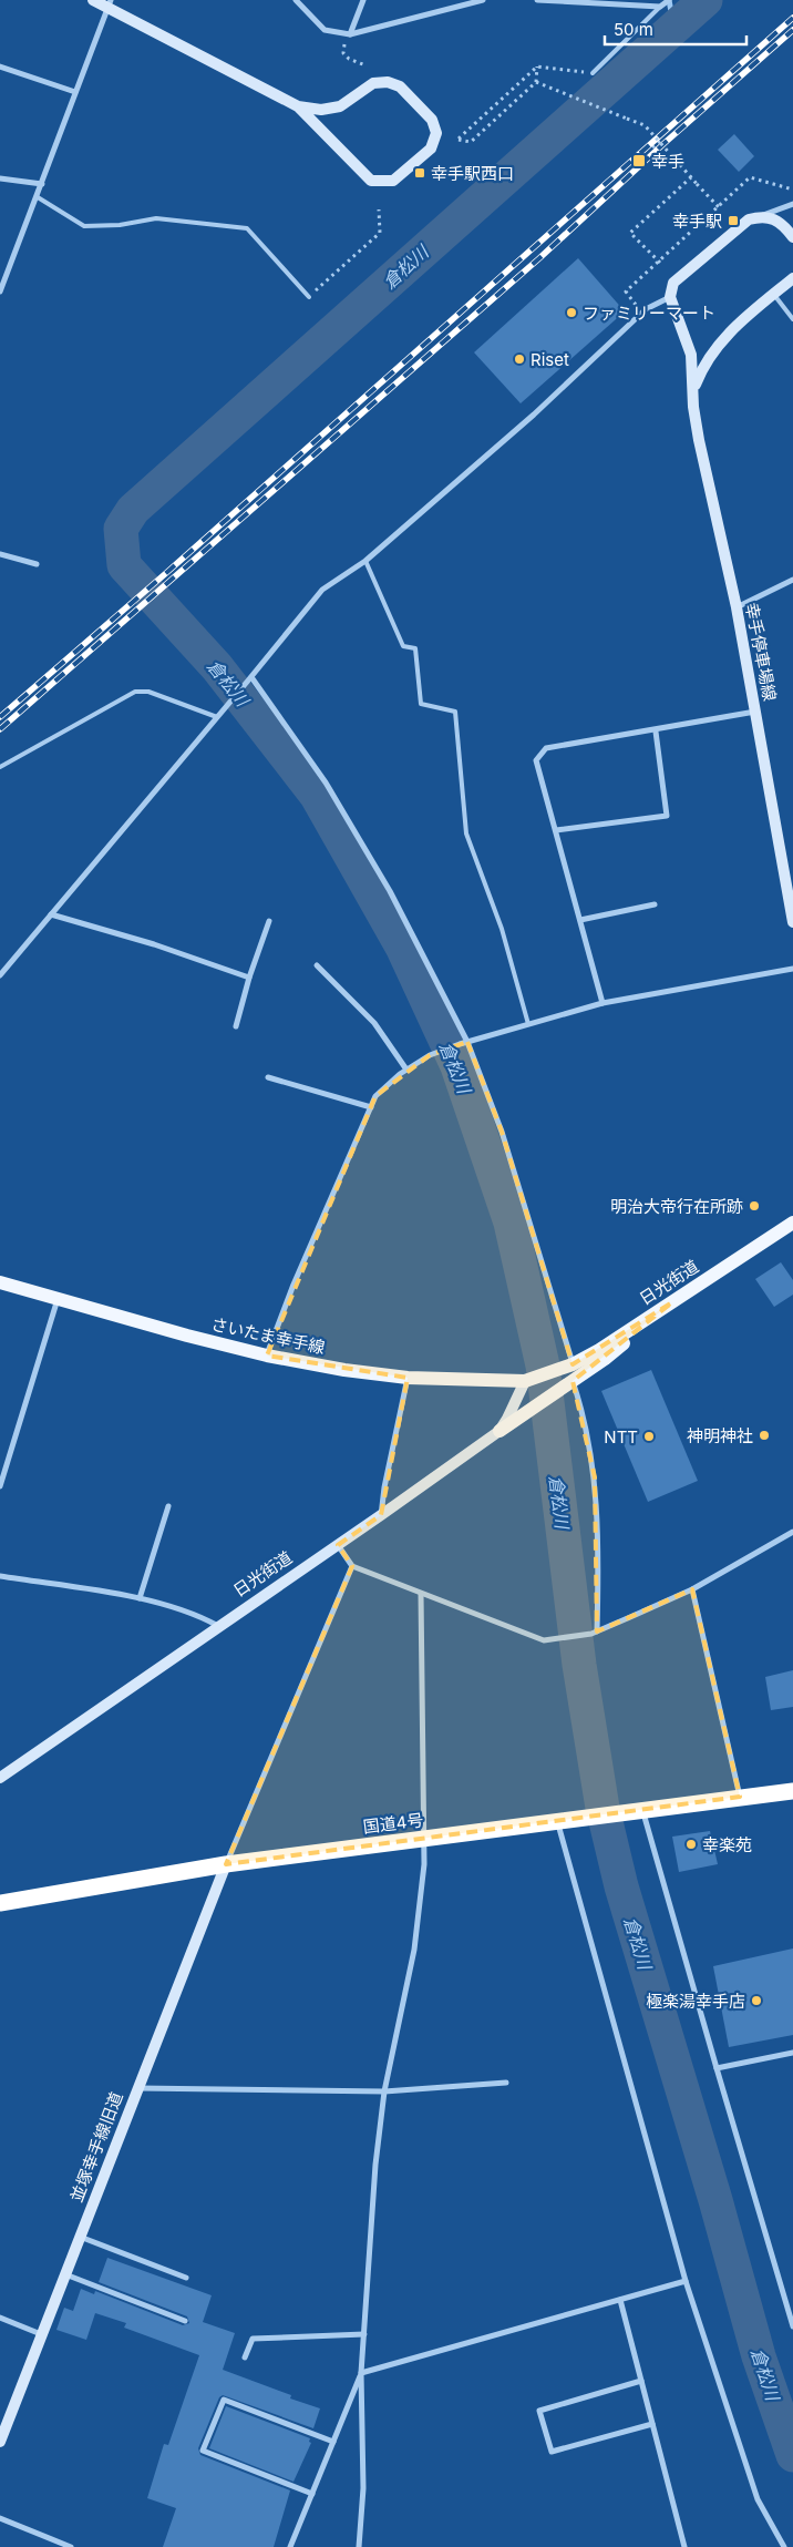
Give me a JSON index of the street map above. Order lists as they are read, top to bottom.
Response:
{
  "streets": {
    "highway": ["国道4号"],
    "main road": ["日光街道", "さいたま幸手線"],
    "street": ["幸手停車場線", "並塚幸手線旧道"]
  },
  "crossings": [
    ["日光街道", "さいたま幸手線"],
    ["国道4号", "並塚幸手線旧道"]
  ],
  "water": ["倉松川"],
  "places": {
    "transit": ["幸手", "幸手駅西口", "幸手駅"],
    "other": [
      "ファミリーマート",
      "Riset",
      "明治大帝行在所跡",
      "神明神社",
      "NTT",
      "幸楽苑",
      "極楽湯幸手店"
    ]
  },
  "scale_bar": "50 m"
}
